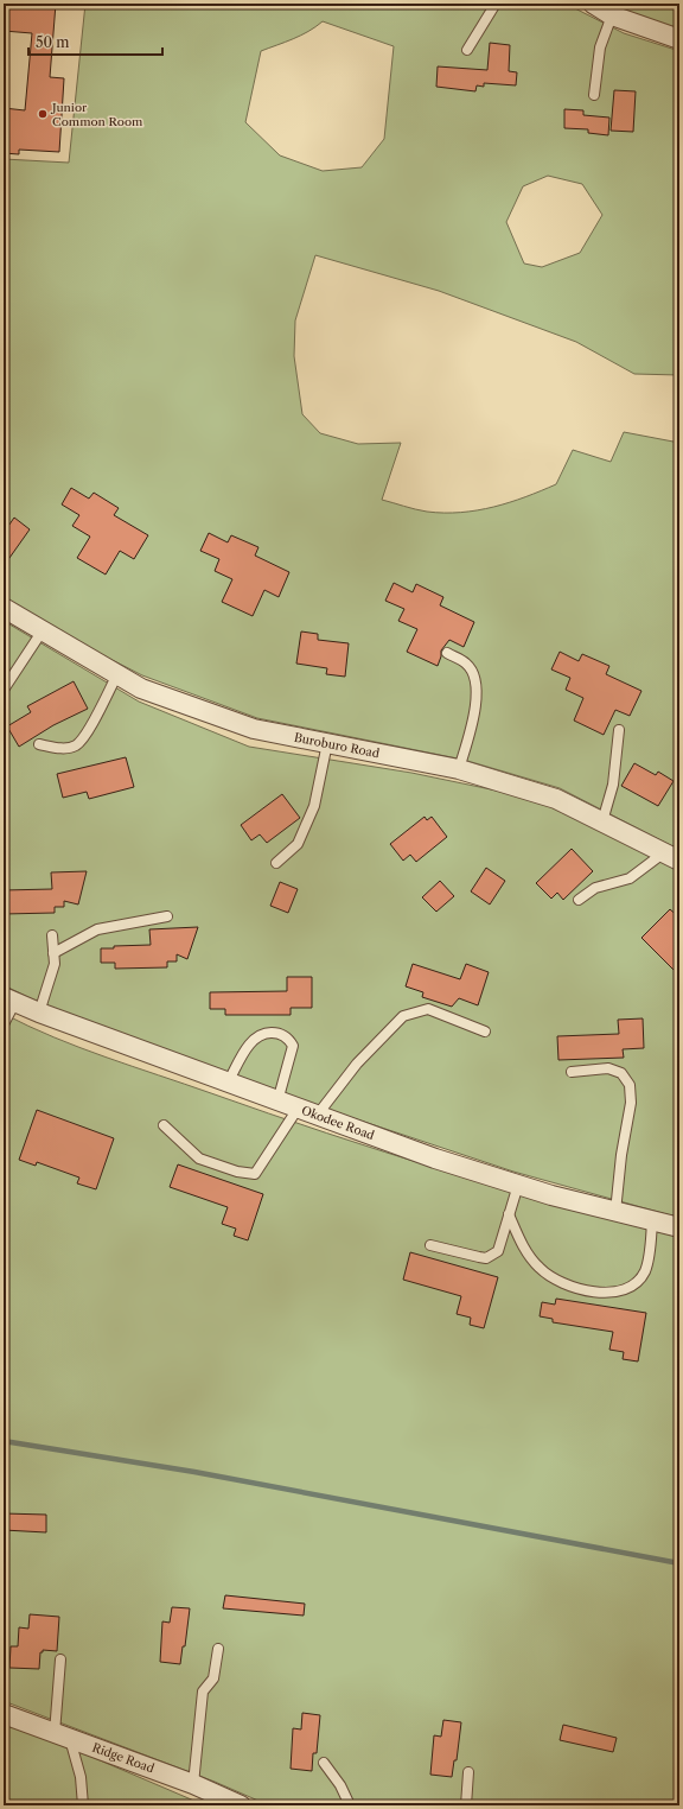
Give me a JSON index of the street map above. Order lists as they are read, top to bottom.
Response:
{
  "streets": {
    "street": ["Buroburo Road", "Okodee Road", "Ridge Road"]
  },
  "places": ["Junior Common Room"],
  "scale_bar": "50 m"
}
